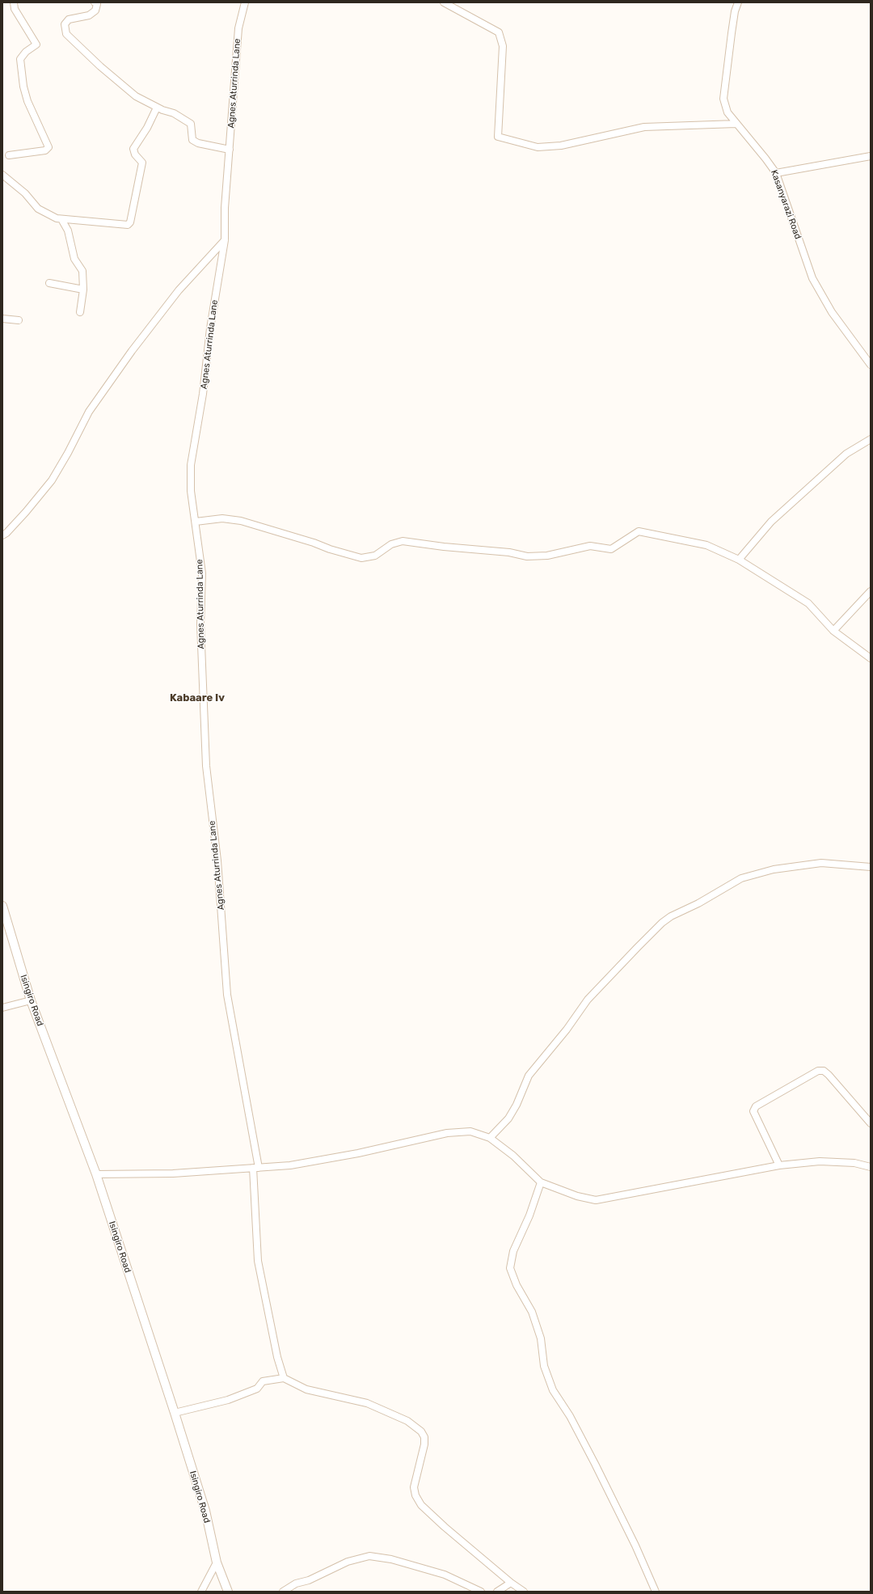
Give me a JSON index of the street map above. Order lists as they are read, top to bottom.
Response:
{
  "streets": {
    "main road": ["Isingiro Road"],
    "street": ["Agnes Aturrinda Lane", "Kasanyarazi Road"]
  },
  "districts": ["Kabaare Iv"]
}
